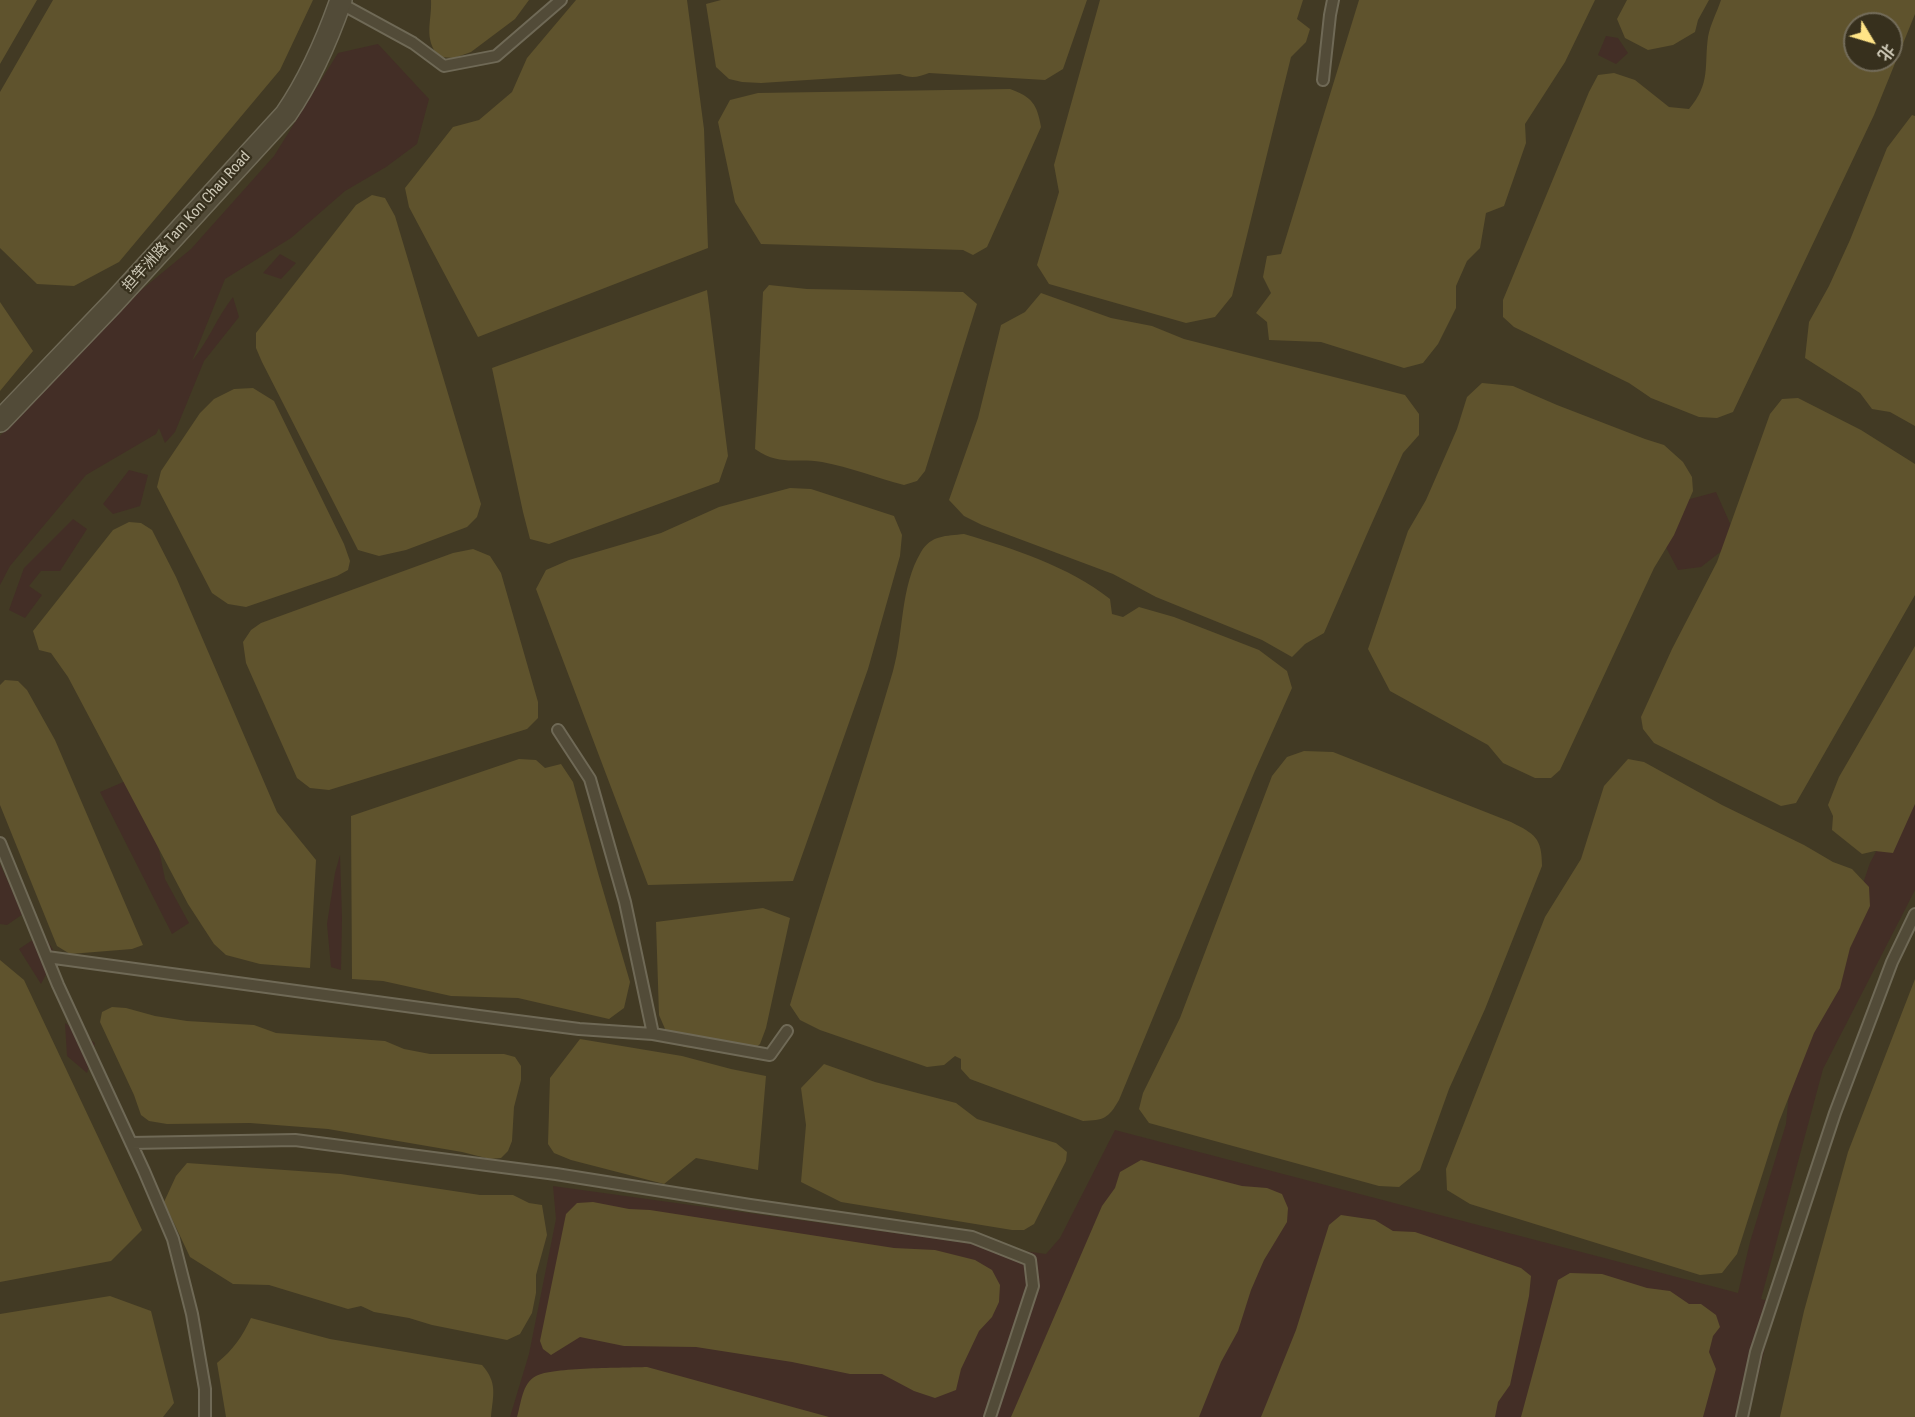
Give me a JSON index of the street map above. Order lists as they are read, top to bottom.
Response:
{
  "streets": {
    "street": ["担竿洲路 Tam Kon Chau Road"]
  },
  "north": "bottom right"
}
